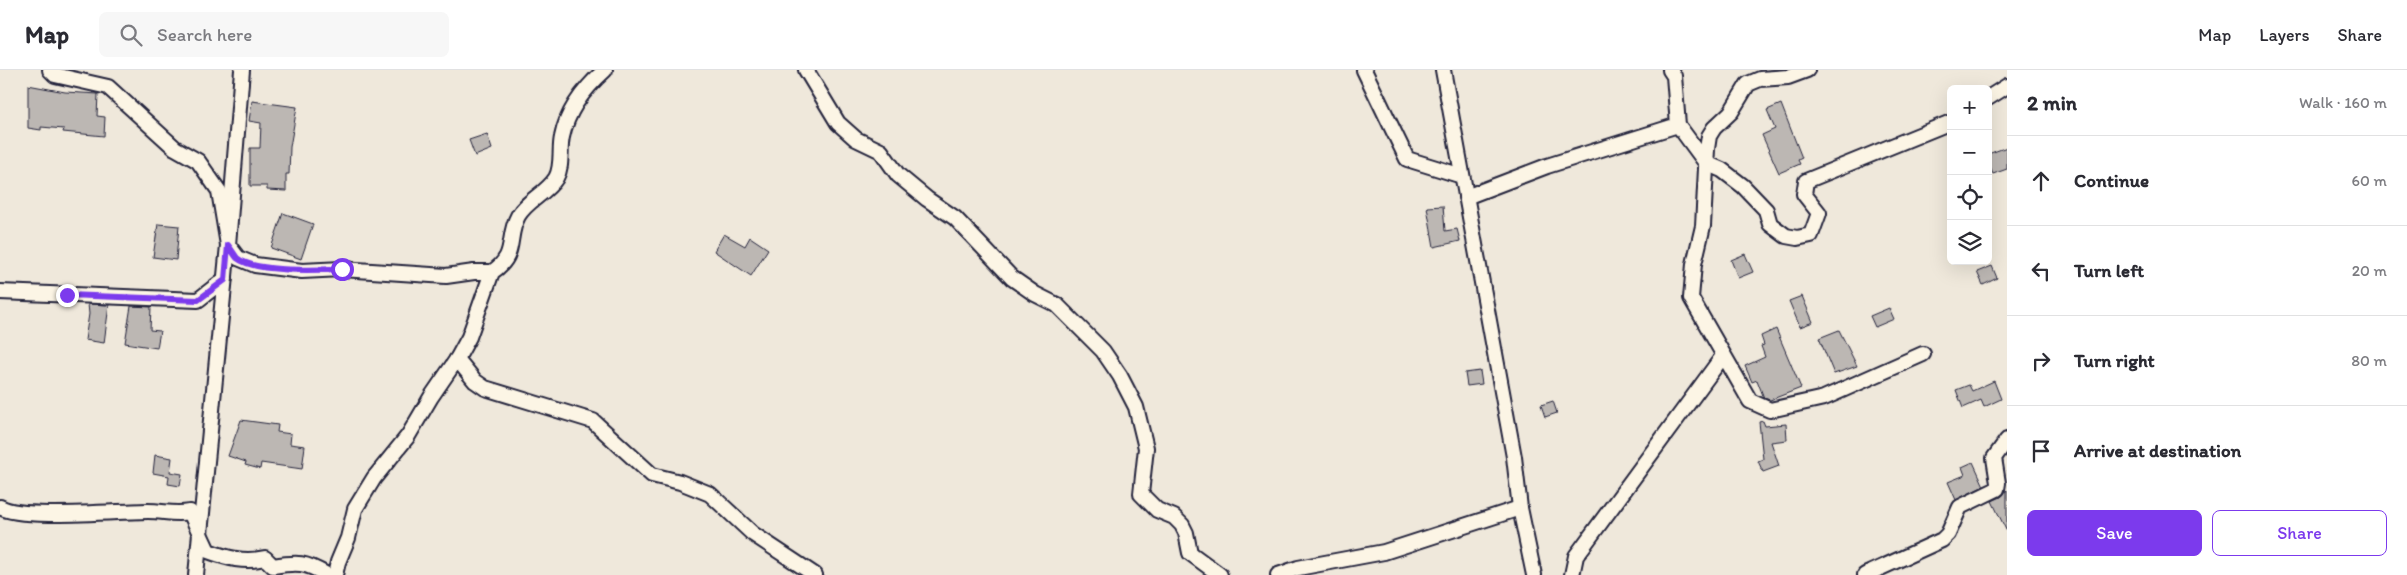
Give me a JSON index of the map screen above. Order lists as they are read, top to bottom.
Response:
{
  "page": {
    "header": "Map",
    "search": "Search here",
    "nav": ["Map", "Layers", "Share"],
    "heading": ["2 min", "Walk · 160 m"],
    "map_buttons": ["+", "−"],
    "list": [
      ["Continue", "60 m"],
      ["Turn left", "20 m"],
      ["Turn right", "80 m"],
      "Arrive at destination"
    ],
    "buttons": ["Save", "Share"]
  }
}
